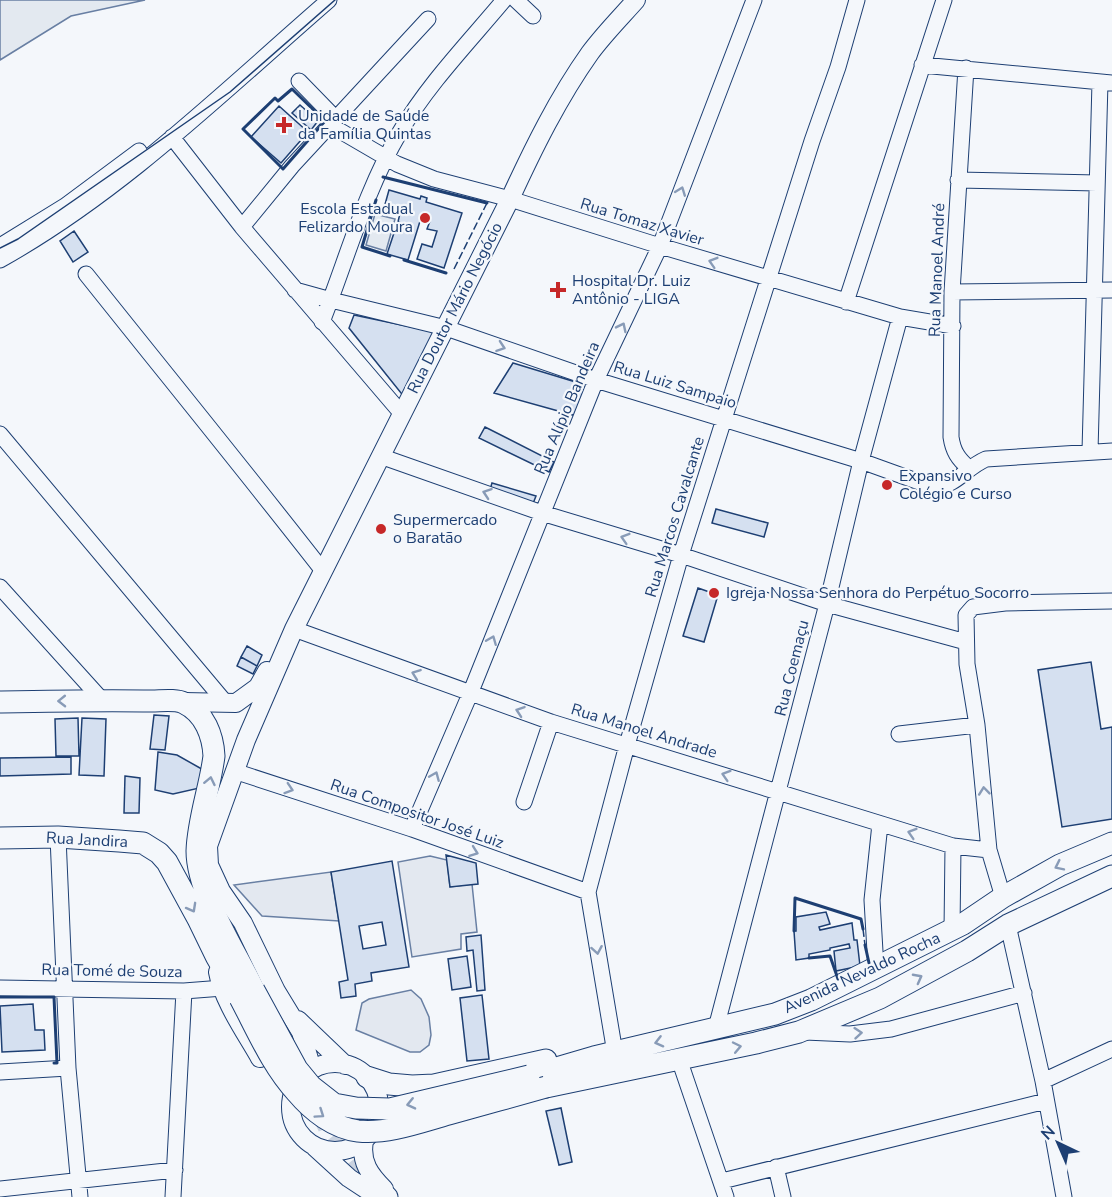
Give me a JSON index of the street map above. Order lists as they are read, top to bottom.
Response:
{
  "streets": {
    "highway": ["Rua Jandira", "Avenida Nevaldo Rocha"],
    "main road": ["Rua Doutor Mário Negócio"],
    "street": [
      "Rua Tomaz Xavier",
      "Rua Manoel André",
      "Rua Luiz Sampaio",
      "Rua Alípio Bandeira",
      "Rua Marcos Cavalcante",
      "Rua Coemaçu",
      "Rua Manoel Andrade",
      "Rua Compositor José Luiz",
      "Rua Tomé de Souza"
    ]
  },
  "crossings": [
    ["Rua Tomaz Xavier", "Rua Manoel André"],
    ["Rua Tomaz Xavier", "Rua Doutor Mário Negócio"],
    ["Rua Tomaz Xavier", "Rua Alípio Bandeira"],
    ["Rua Tomaz Xavier", "Rua Marcos Cavalcante"],
    ["Rua Tomaz Xavier", "Rua Coemaçu"],
    ["Rua Manoel André", "Rua Luiz Sampaio"],
    ["Rua Doutor Mário Negócio", "Rua Luiz Sampaio"],
    ["Rua Doutor Mário Negócio", "Rua Manoel Andrade"],
    ["Rua Doutor Mário Negócio", "Rua Compositor José Luiz"],
    ["Rua Luiz Sampaio", "Rua Alípio Bandeira"],
    ["Rua Luiz Sampaio", "Rua Marcos Cavalcante"],
    ["Rua Luiz Sampaio", "Rua Coemaçu"],
    ["Rua Alípio Bandeira", "Rua Manoel Andrade"],
    ["Rua Alípio Bandeira", "Rua Compositor José Luiz"],
    ["Rua Marcos Cavalcante", "Rua Manoel Andrade"],
    ["Rua Marcos Cavalcante", "Rua Compositor José Luiz"],
    ["Rua Marcos Cavalcante", "Avenida Nevaldo Rocha"],
    ["Rua Coemaçu", "Rua Manoel Andrade"],
    ["Rua Coemaçu", "Avenida Nevaldo Rocha"],
    ["Rua Jandira", "Rua Tomé de Souza"]
  ],
  "one_way": ["Rua Alípio Bandeira", "Rua Manoel Andrade", "Rua Compositor José Luiz"],
  "places": {
    "health": ["Unidade de Saúde da Família Quintas", "Hospital Dr. Luiz Antônio - LIGA"],
    "other": [
      "Escola Estadual Felizardo Moura",
      "Expansivo Colégio e Curso",
      "Supermercado o Baratão",
      "Igreja Nossa Senhora do Perpétuo Socorro"
    ]
  },
  "north": "top left"
}
